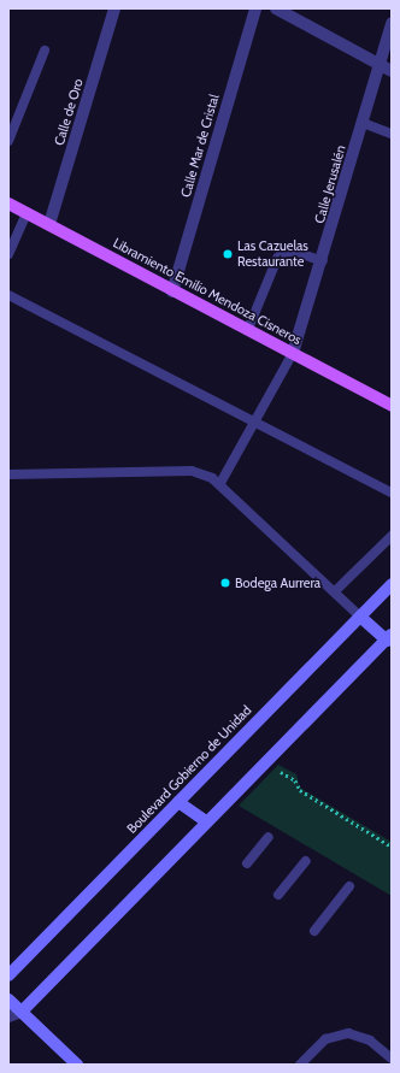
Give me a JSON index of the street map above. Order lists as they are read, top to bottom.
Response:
{
  "streets": {
    "main road": ["Libramiento Emilio Mendoza Cisneros"],
    "street": [
      "Calle de Oro",
      "Calle Mar de Cristal",
      "Calle Jerusalén",
      "Boulevard Gobierno de Unidad"
    ]
  },
  "crossings": [
    ["Calle de Oro", "Libramiento Emilio Mendoza Cisneros"],
    ["Calle Mar de Cristal", "Libramiento Emilio Mendoza Cisneros"],
    ["Calle Jerusalén", "Libramiento Emilio Mendoza Cisneros"]
  ],
  "places": ["Las Cazuelas Restaurante", "Bodega Aurrera"]
}
